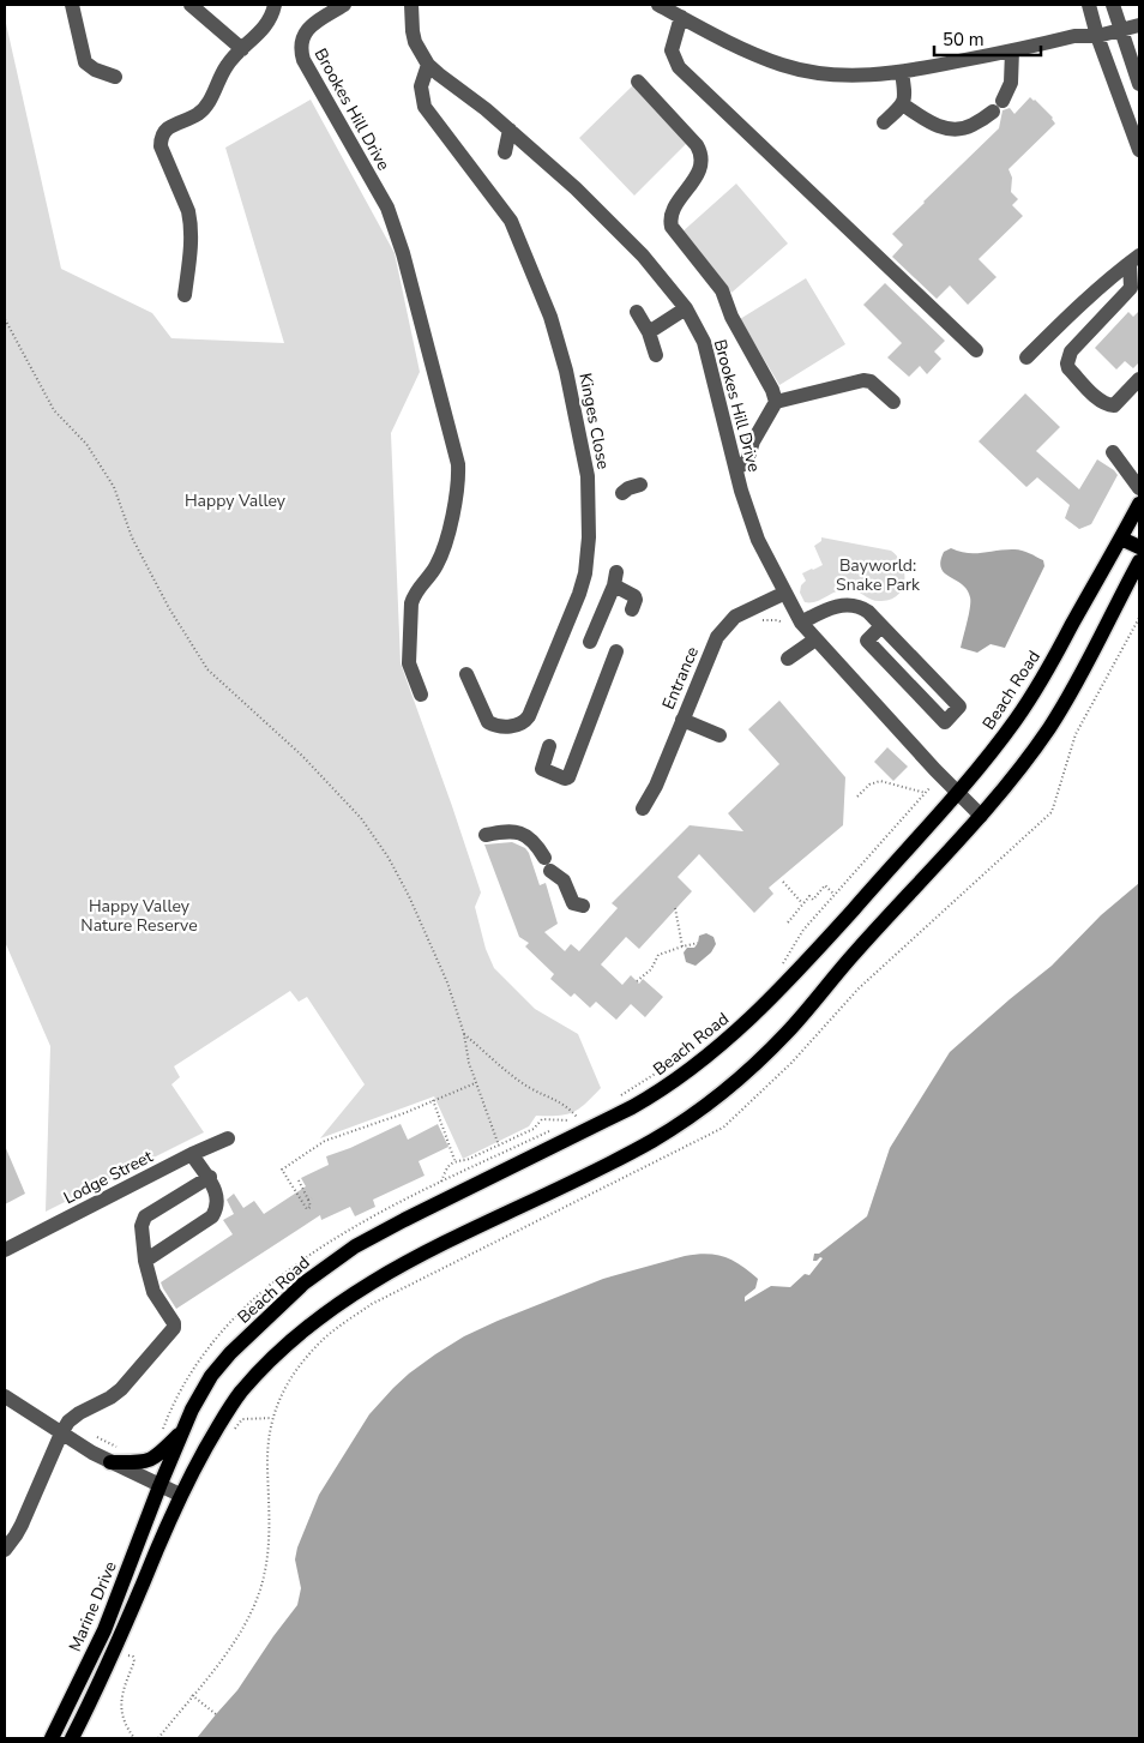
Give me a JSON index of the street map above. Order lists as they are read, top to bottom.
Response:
{
  "streets": {
    "main road": ["Beach Road", "Marine Drive"],
    "street": [
      "Brookes Hill Drive",
      "Kinges Close",
      "Entrance",
      "Lodge Street"
    ]
  },
  "crossings": [
    ["Brookes Hill Drive", "Kinges Close"],
    ["Brookes Hill Drive", "Entrance"],
    ["Brookes Hill Drive", "Beach Road"],
    ["Beach Road", "Marine Drive"]
  ],
  "parks": ["Happy Valley", "Bayworld: Snake Park", "Happy Valley Nature Reserve"],
  "scale_bar": "50 m"
}
